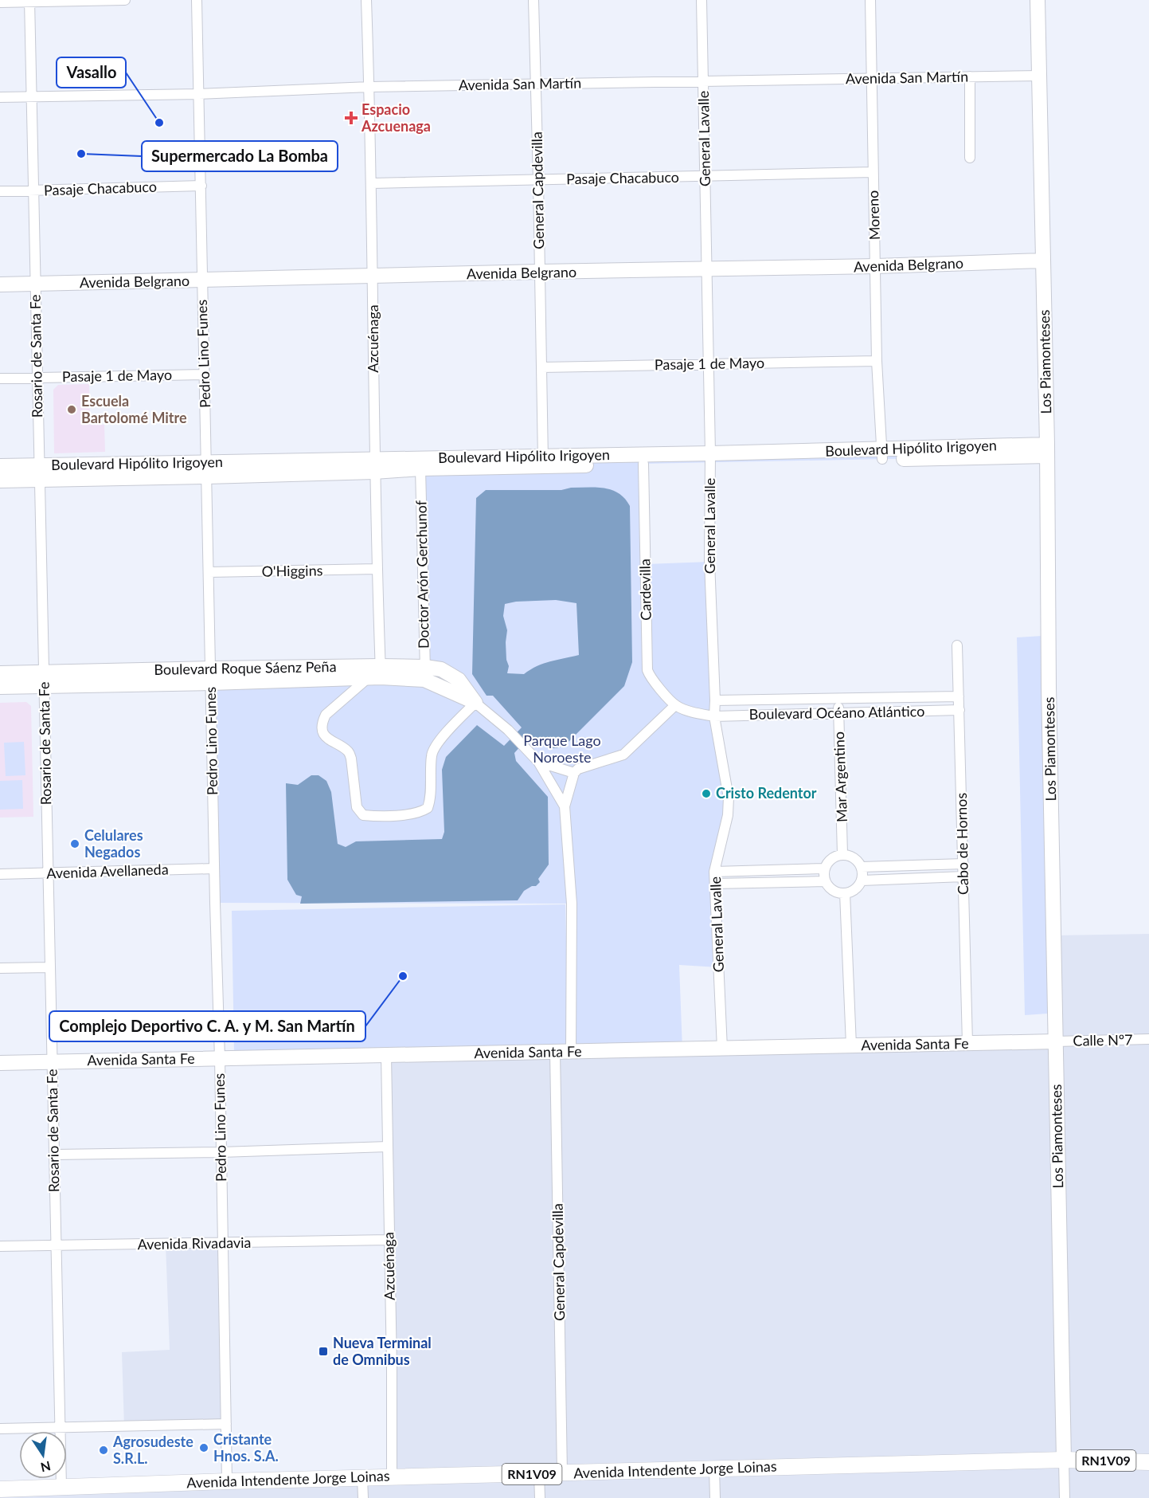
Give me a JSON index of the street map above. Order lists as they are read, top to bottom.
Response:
{
  "streets": {
    "main road": ["RN1V09", "Avenida Intendente Jorge Loinas"],
    "street": [
      "Avenida San Martín",
      "General Lavalle",
      "Pasaje Chacabuco",
      "General Capdevilla",
      "Moreno",
      "Avenida Belgrano",
      "Azcuénaga",
      "Pedro Lino Funes",
      "Rosario de Santa Fe",
      "Los Piamonteses",
      "Pasaje 1 de Mayo",
      "Boulevard Hipólito Irigoyen",
      "O'Higgins",
      "Doctor Arón Gerchunof",
      "Cardevilla",
      "Boulevard Roque Sáenz Peña",
      "Boulevard Océano Atlántico",
      "Mar Argentino",
      "Cabo de Hornos",
      "Avenida Avellaneda",
      "Calle Nº7",
      "Avenida Santa Fe",
      "Avenida Rivadavia"
    ]
  },
  "crossings": [
    ["Avenida San Martín", "General Lavalle"],
    ["Avenida San Martín", "General Capdevilla"],
    ["Avenida San Martín", "Moreno"],
    ["Avenida San Martín", "Azcuénaga"],
    ["Avenida San Martín", "Pedro Lino Funes"],
    ["Avenida San Martín", "Rosario de Santa Fe"],
    ["Avenida San Martín", "Los Piamonteses"],
    ["General Lavalle", "Pasaje Chacabuco"],
    ["General Lavalle", "Avenida Belgrano"],
    ["General Lavalle", "Pasaje 1 de Mayo"],
    ["General Lavalle", "Boulevard Hipólito Irigoyen"],
    ["General Lavalle", "Boulevard Océano Atlántico"],
    ["General Lavalle", "Avenida Santa Fe"],
    ["Pasaje Chacabuco", "General Capdevilla"],
    ["Pasaje Chacabuco", "Moreno"],
    ["Pasaje Chacabuco", "Azcuénaga"],
    ["Pasaje Chacabuco", "Pedro Lino Funes"],
    ["Pasaje Chacabuco", "Rosario de Santa Fe"],
    ["General Capdevilla", "Avenida Belgrano"],
    ["General Capdevilla", "Pasaje 1 de Mayo"],
    ["General Capdevilla", "Boulevard Hipólito Irigoyen"],
    ["General Capdevilla", "Avenida Santa Fe"],
    ["General Capdevilla", "Avenida Intendente Jorge Loinas"],
    ["Moreno", "Avenida Belgrano"],
    ["Moreno", "Pasaje 1 de Mayo"],
    ["Moreno", "Boulevard Hipólito Irigoyen"],
    ["Avenida Belgrano", "Azcuénaga"],
    ["Avenida Belgrano", "Pedro Lino Funes"],
    ["Avenida Belgrano", "Rosario de Santa Fe"],
    ["Avenida Belgrano", "Los Piamonteses"],
    ["Azcuénaga", "Boulevard Hipólito Irigoyen"],
    ["Azcuénaga", "O'Higgins"],
    ["Azcuénaga", "Boulevard Roque Sáenz Peña"],
    ["Azcuénaga", "Avenida Santa Fe"],
    ["Azcuénaga", "Avenida Rivadavia"],
    ["Azcuénaga", "Avenida Intendente Jorge Loinas"],
    ["Pedro Lino Funes", "Pasaje 1 de Mayo"],
    ["Pedro Lino Funes", "Boulevard Hipólito Irigoyen"],
    ["Pedro Lino Funes", "O'Higgins"],
    ["Pedro Lino Funes", "Boulevard Roque Sáenz Peña"],
    ["Pedro Lino Funes", "Avenida Avellaneda"],
    ["Pedro Lino Funes", "Avenida Santa Fe"],
    ["Pedro Lino Funes", "Avenida Rivadavia"],
    ["Pedro Lino Funes", "Avenida Intendente Jorge Loinas"],
    ["Rosario de Santa Fe", "Pasaje 1 de Mayo"],
    ["Rosario de Santa Fe", "Boulevard Hipólito Irigoyen"],
    ["Rosario de Santa Fe", "Boulevard Roque Sáenz Peña"],
    ["Rosario de Santa Fe", "Avenida Avellaneda"],
    ["Rosario de Santa Fe", "Avenida Santa Fe"],
    ["Rosario de Santa Fe", "Avenida Rivadavia"],
    ["Rosario de Santa Fe", "Avenida Intendente Jorge Loinas"],
    ["Los Piamonteses", "Boulevard Hipólito Irigoyen"],
    ["Los Piamonteses", "Calle Nº7"],
    ["Los Piamonteses", "Avenida Santa Fe"],
    ["Los Piamonteses", "RN1V09"],
    ["Los Piamonteses", "Avenida Intendente Jorge Loinas"],
    ["Boulevard Hipólito Irigoyen", "Doctor Arón Gerchunof"],
    ["Boulevard Hipólito Irigoyen", "Cardevilla"],
    ["Doctor Arón Gerchunof", "Boulevard Roque Sáenz Peña"],
    ["Cardevilla", "Boulevard Océano Atlántico"],
    ["Boulevard Océano Atlántico", "Mar Argentino"],
    ["Boulevard Océano Atlántico", "Cabo de Hornos"],
    ["Cabo de Hornos", "Avenida Santa Fe"],
    ["Calle Nº7", "Avenida Santa Fe"],
    ["RN1V09", "Avenida Intendente Jorge Loinas"]
  ],
  "parks": ["Parque Lago Noroeste"],
  "places": {
    "health": ["Espacio Azcuenaga"],
    "other": [
      "Vasallo",
      "Supermercado La Bomba",
      "Escuela Bartolomé Mitre",
      "Cristo Redentor",
      "Celulares Negados",
      "Complejo Deportivo C. A. y M. San Martín",
      "Cristante Hnos. S.A.",
      "Agrosudeste S.R.L."
    ],
    "transit": ["Nueva Terminal de Omnibus"]
  },
  "north": "bottom"
}
